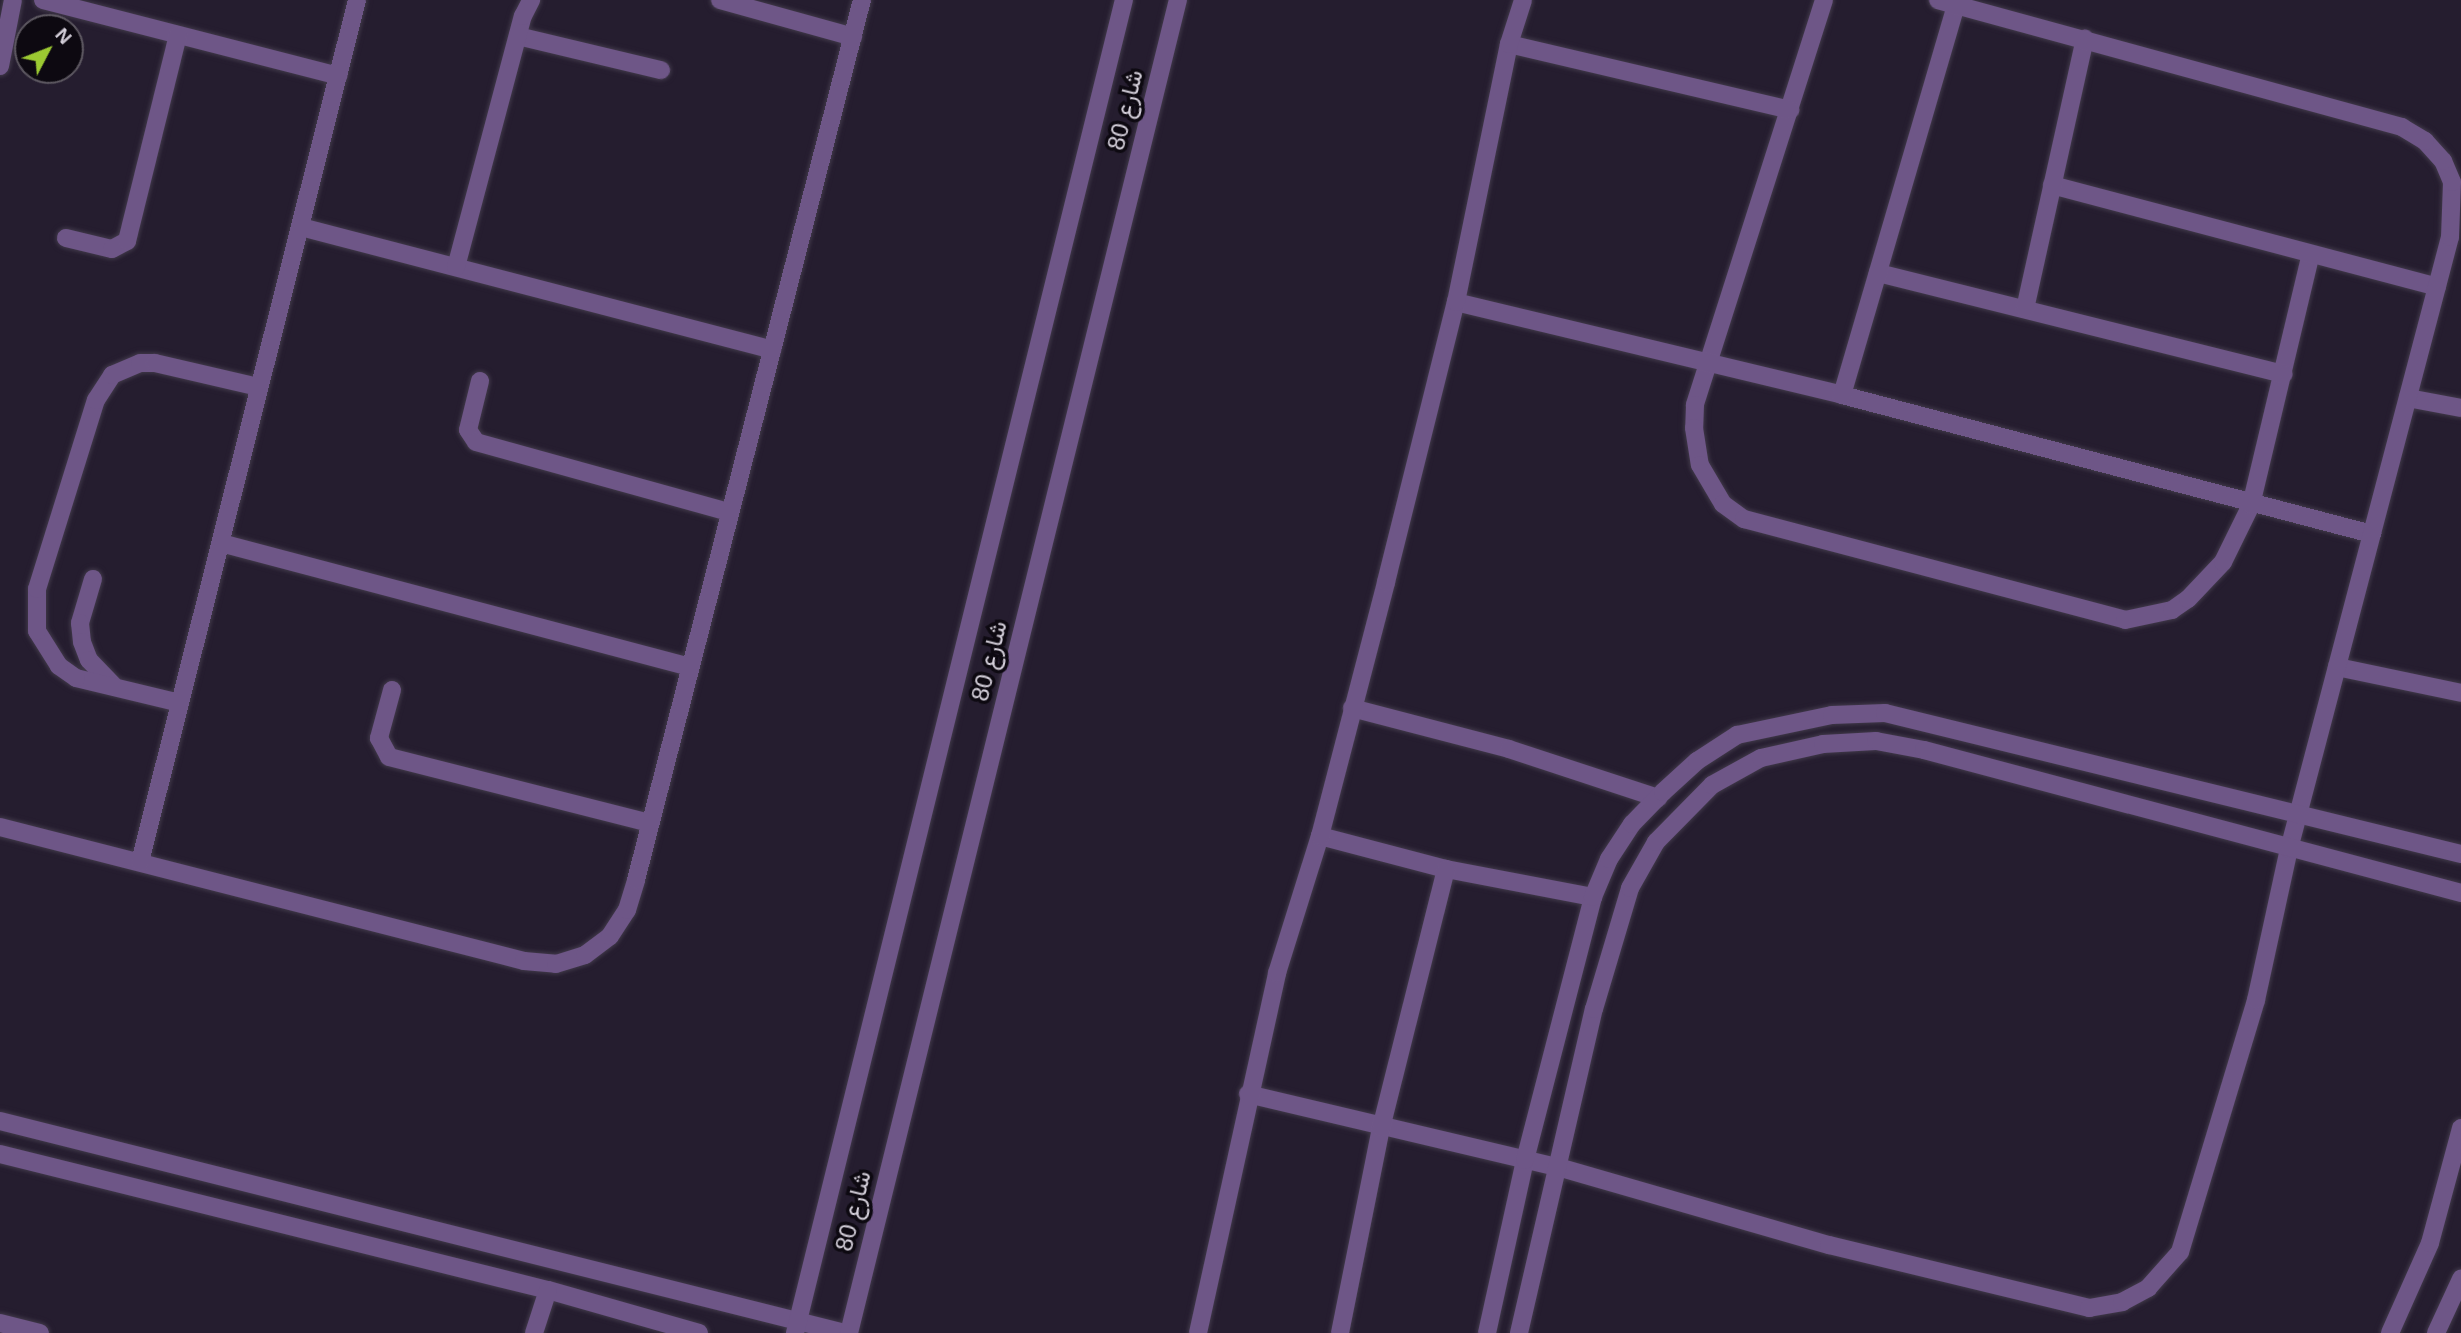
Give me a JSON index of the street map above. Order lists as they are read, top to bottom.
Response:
{
  "streets": {
    "street": ["شارع 80"]
  },
  "north": "top right"
}
